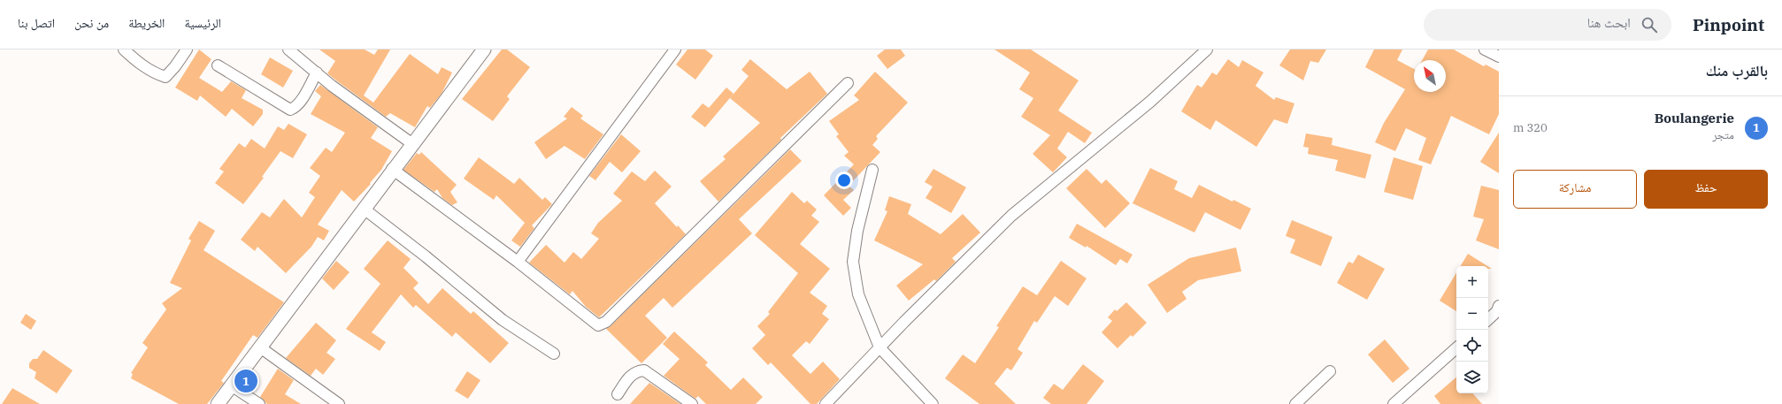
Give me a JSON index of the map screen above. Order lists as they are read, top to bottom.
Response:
{
  "north": "top left",
  "page": {
    "header": "Pinpoint",
    "search": "ابحث هنا",
    "nav": [
      "الرئيسية",
      "الخريطة",
      "من نحن",
      "اتصل بنا"
    ],
    "heading": "بالقرب منك",
    "list": [
      {
        "mark": "1",
        "name": "Boulangerie",
        "note": "متجر",
        "value": "320 m"
      }
    ],
    "buttons": ["حفظ", "مشاركة"],
    "map_buttons": ["+", "−"],
    "pins": "1"
  }
}
